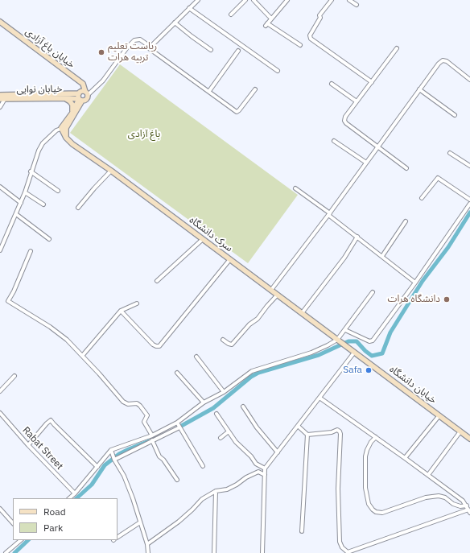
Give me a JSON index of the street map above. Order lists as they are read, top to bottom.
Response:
{
  "streets": {
    "street": [
      "خیابان باغ آزادی",
      "خیابان نوایی",
      "سرک دانشگاه",
      "خیابان دانشگاه",
      "Rabat Street"
    ]
  },
  "crossings": [
    ["خیابان باغ آزادی", "خیابان نوایی"],
    ["سرک دانشگاه", "خیابان دانشگاه"]
  ],
  "parks": ["باغ آزادی"],
  "places": ["ریاست تعلیم تربیه هرات", "دانشگاه هرات", "Safa"],
  "legend": ["Road", "Park"]
}
